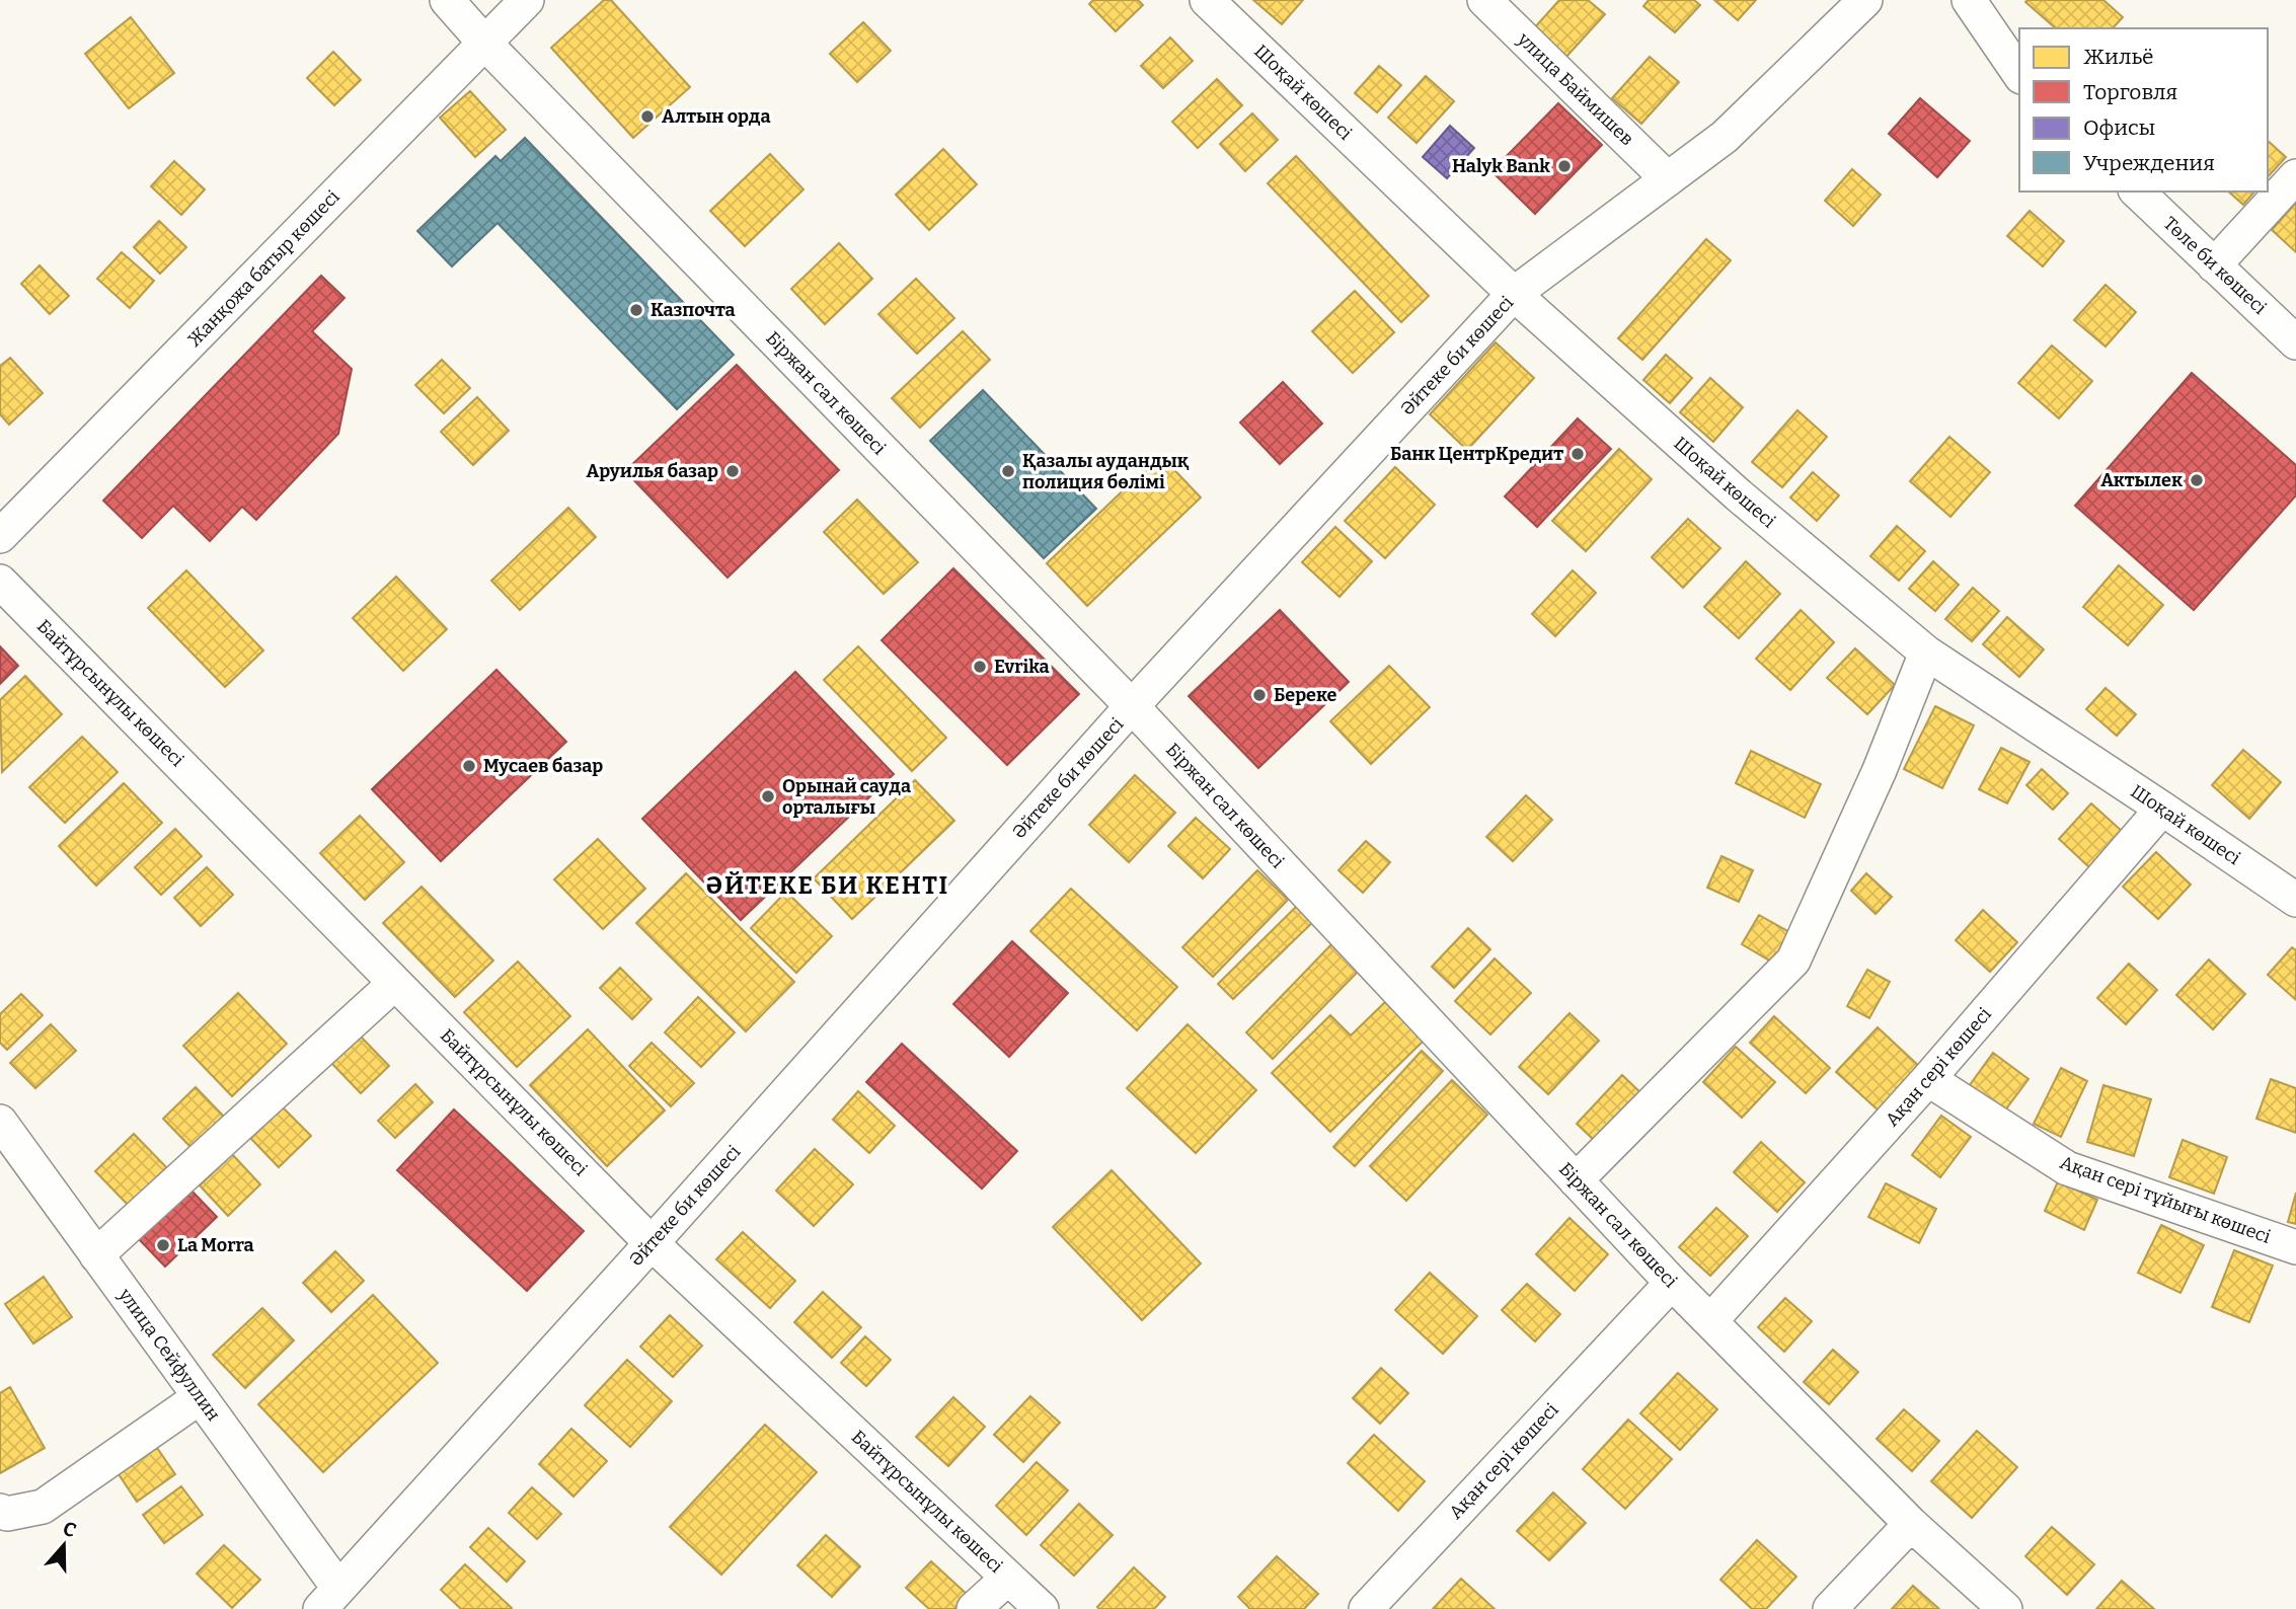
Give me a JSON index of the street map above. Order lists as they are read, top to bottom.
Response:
{
  "streets": {
    "street": [
      "улица Баймишев",
      "Шоқай көшесі",
      "Төле би көшесі",
      "Жанқожа батыр көшесі",
      "Әйтеке би көшесі",
      "Біржан сал көшесі",
      "Байтұрсынұлы көшесі",
      "Ақан сері көшесі",
      "Ақан сері тұйығы көшесі",
      "улица Сейфуллин"
    ]
  },
  "crossings": [
    ["улица Баймишев", "Әйтеке би көшесі"],
    ["Шоқай көшесі", "Әйтеке би көшесі"],
    ["Шоқай көшесі", "Ақан сері көшесі"],
    ["Жанқожа батыр көшесі", "Біржан сал көшесі"],
    ["Әйтеке би көшесі", "Біржан сал көшесі"],
    ["Әйтеке би көшесі", "Байтұрсынұлы көшесі"],
    ["Әйтеке би көшесі", "улица Сейфуллин"],
    ["Біржан сал көшесі", "Ақан сері көшесі"],
    ["Ақан сері көшесі", "Ақан сері тұйығы көшесі"]
  ],
  "districts": ["ӘЙТЕКЕ БИ КЕНТІ"],
  "places": [
    "Алтын орда",
    "Halyk Bank",
    "Казпочта",
    "Банк ЦентрКредит",
    "Аруилья базар",
    "Қазалы аудандық полиция бөлімі",
    "Актылек",
    "Evrika",
    "Береке",
    "Мусаев базар",
    "Орынай сауда орталығы",
    "La Morra"
  ],
  "legend": [
    "Жильё",
    "Торговля",
    "Офисы",
    "Учреждения"
  ],
  "north": "top"
}
